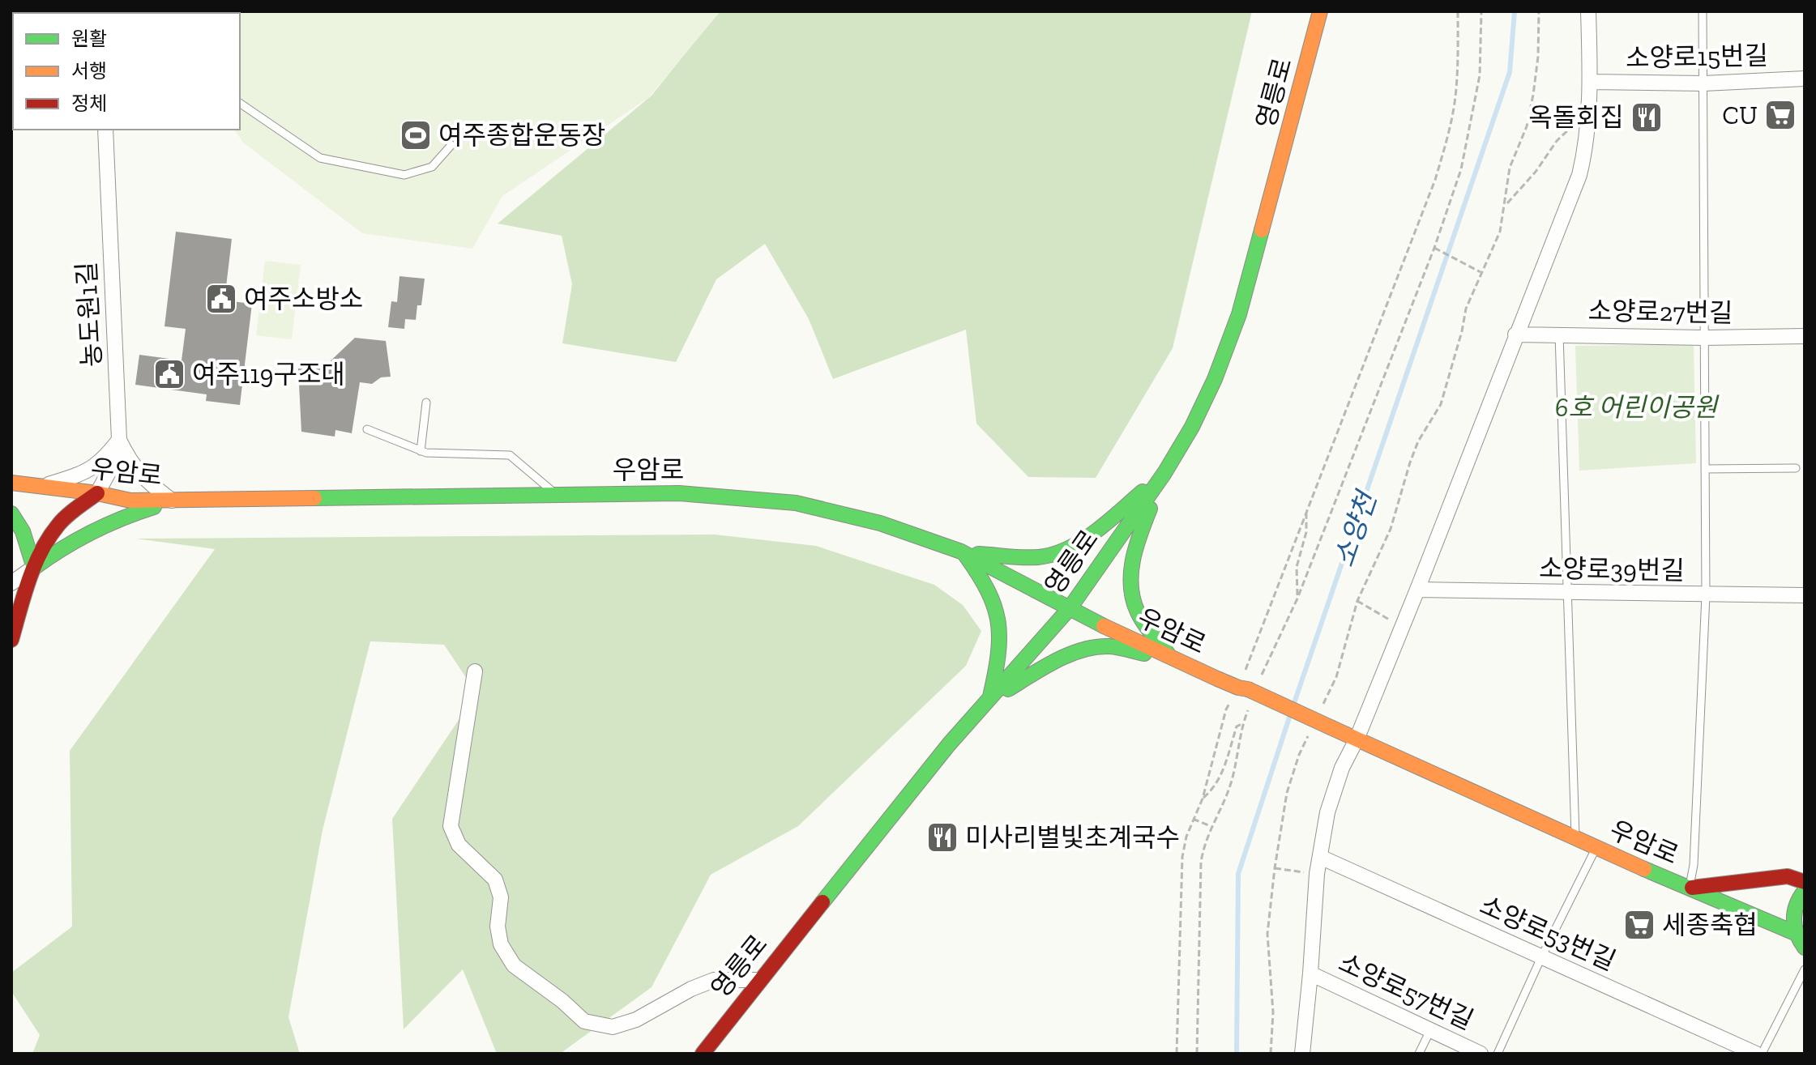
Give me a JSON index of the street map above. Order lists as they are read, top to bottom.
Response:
{
  "streets": {
    "main road": ["영릉로", "우암로"],
    "street": [
      "소양로15번길",
      "소양로27번길",
      "농도원1길",
      "소양로39번길",
      "소양로53번길",
      "소양로57번길"
    ]
  },
  "crossings": [
    ["영릉로", "우암로"],
    ["농도원1길", "우암로"]
  ],
  "water": ["소양천"],
  "parks": ["6호 어린이공원"],
  "places": {
    "supermarket": ["CU", "세종축협"],
    "restaurant": ["옥돌회집", "미사리별빛초계국수"],
    "sports": ["여주종합운동장"],
    "public building": ["여주소방소", "여주119구조대"]
  },
  "legend": ["원활", "서행", "정체"]
}
